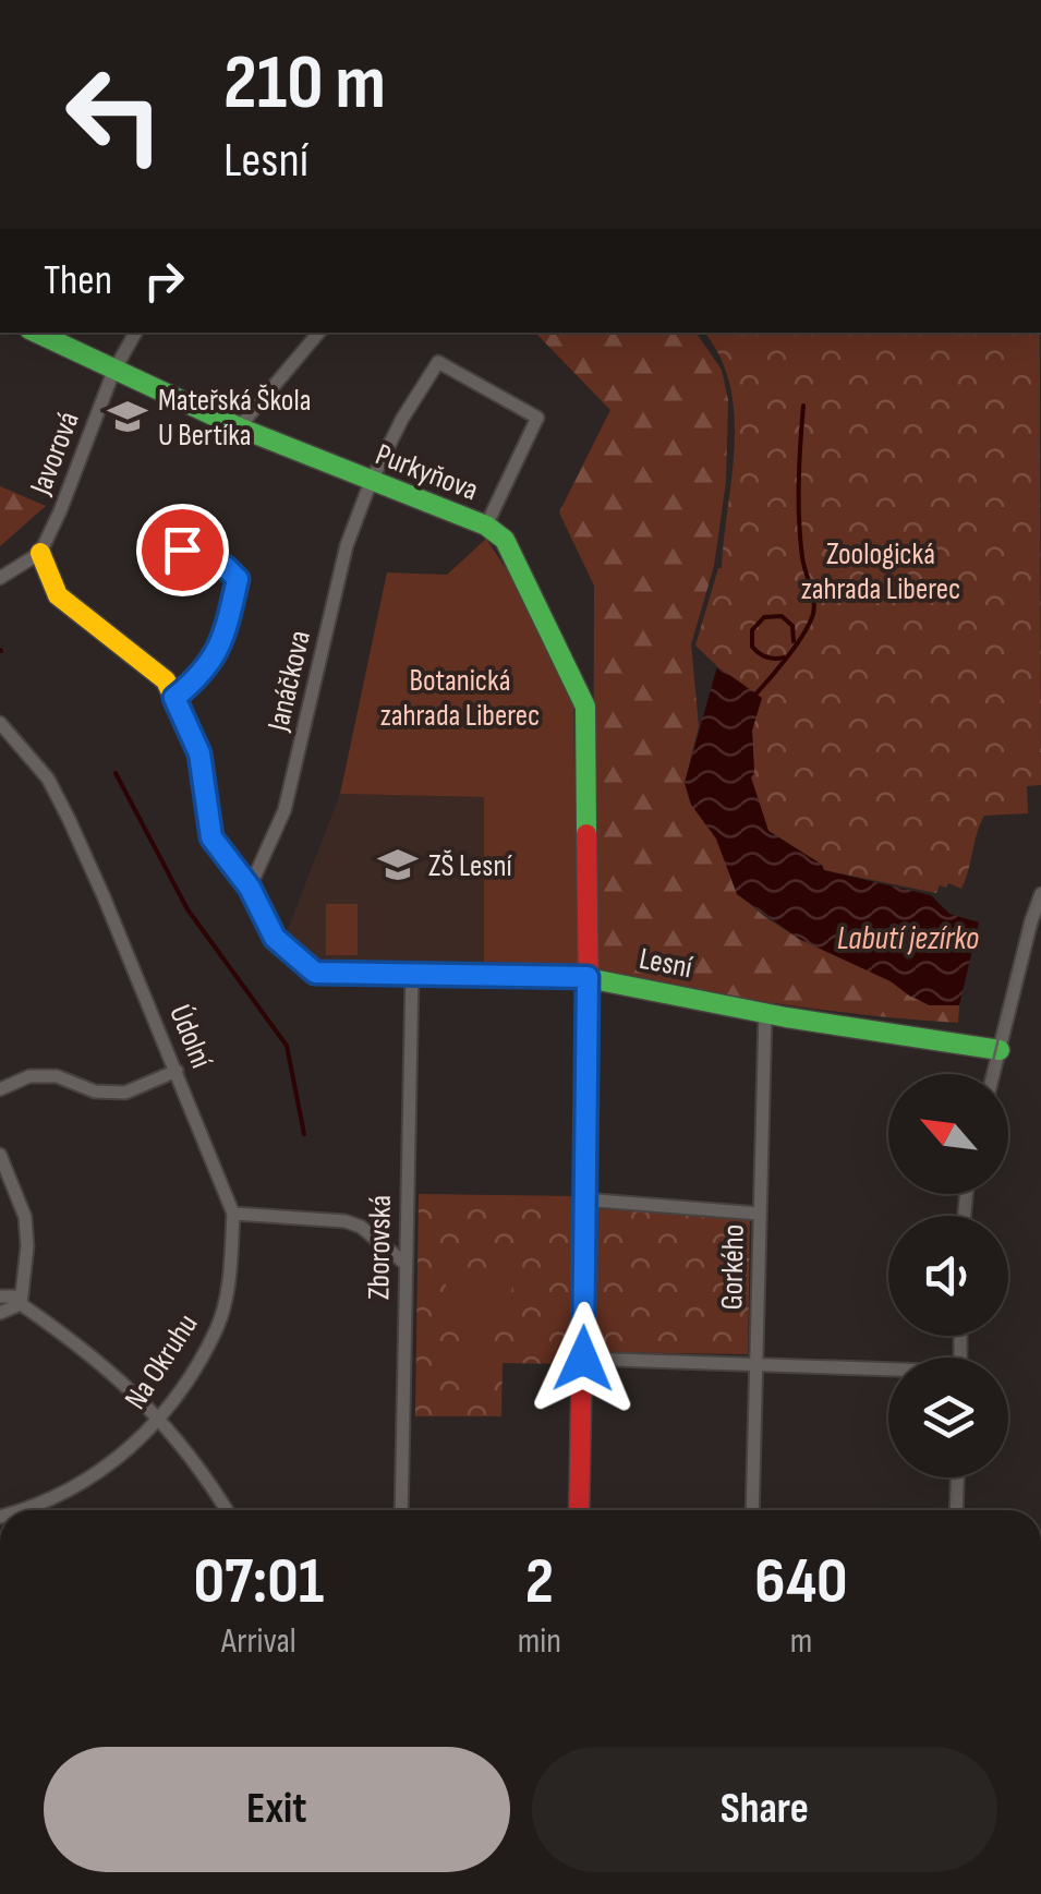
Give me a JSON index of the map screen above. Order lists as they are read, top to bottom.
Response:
{
  "streets": {
    "street": [
      "Javorová",
      "Purkyňova",
      "Janáčkova",
      "Lesní",
      "Údolní",
      "Zborovská",
      "Gorkého",
      "Na Okruhu"
    ]
  },
  "crossings": [
    ["Javorová", "Purkyňova"],
    ["Javorová", "Lesní"],
    ["Purkyňova", "Janáčkova"],
    ["Purkyňova", "Lesní"],
    ["Janáčkova", "Lesní"],
    ["Lesní", "Zborovská"],
    ["Lesní", "Gorkého"],
    ["Údolní", "Na Okruhu"]
  ],
  "water": ["Labutí jezírko"],
  "parks": ["Zoologická zahrada Liberec", "Botanická zahrada Liberec"],
  "places": {
    "school or university": ["Mateřská Škola U Bertíka", "ZŠ Lesní"]
  },
  "north": "top left",
  "page": {
    "turn": ["210 m", "Lesní"],
    "then": "Then",
    "eta": [
      "07:01",
      "Arrival",
      "2",
      "min",
      "640",
      "m"
    ],
    "buttons": ["Exit", "Share"]
  }
}
